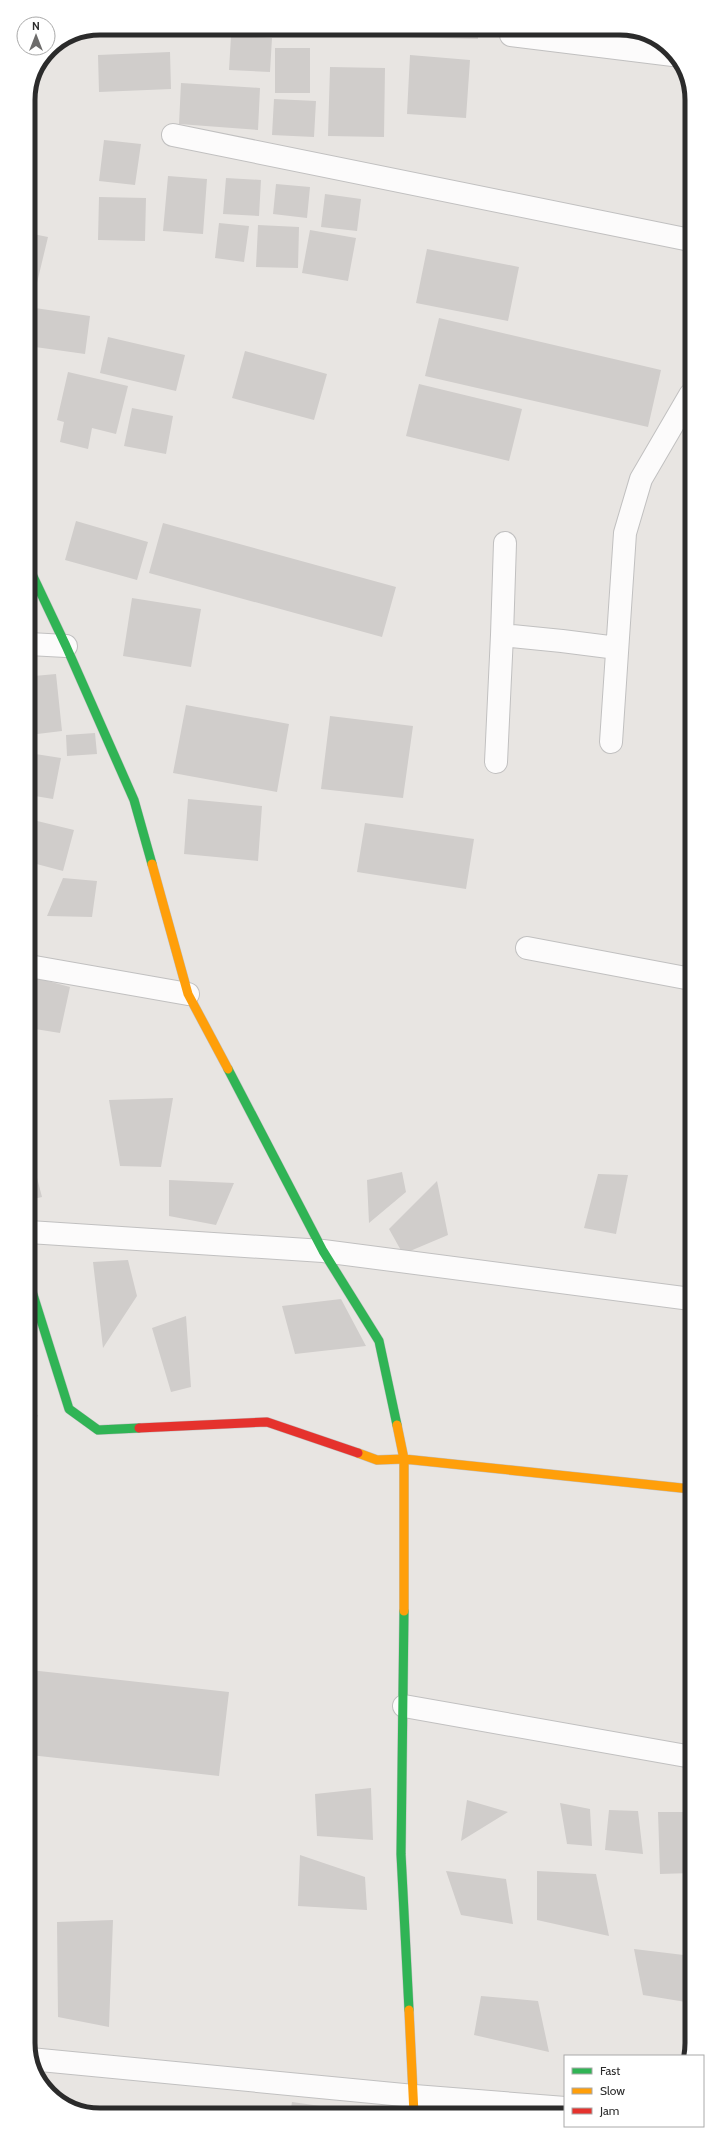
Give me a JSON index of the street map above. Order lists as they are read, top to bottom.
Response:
{
  "legend": ["Fast", "Slow", "Jam"],
  "north": "top"
}
